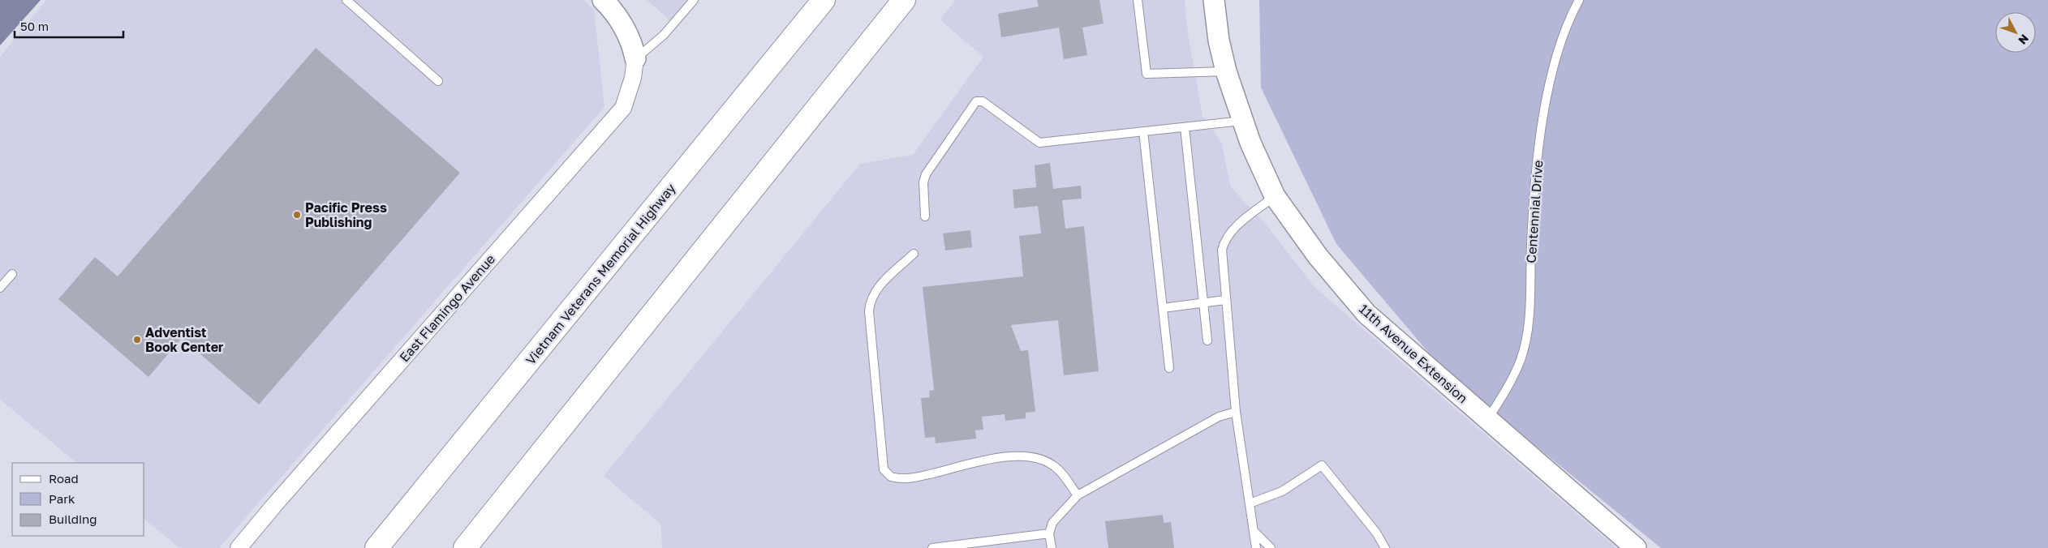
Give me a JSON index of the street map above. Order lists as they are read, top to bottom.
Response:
{
  "streets": {
    "highway": ["Vietnam Veterans Memorial Highway"],
    "street": ["East Flamingo Avenue", "11th Avenue Extension"],
    "lane": ["Centennial Drive"]
  },
  "crossings": [
    ["Centennial Drive", "11th Avenue Extension"]
  ],
  "places": ["Pacific Press Publishing", "Adventist Book Center"],
  "legend": ["Road", "Park", "Building"],
  "scale_bar": "50 m",
  "north": "bottom right"
}
